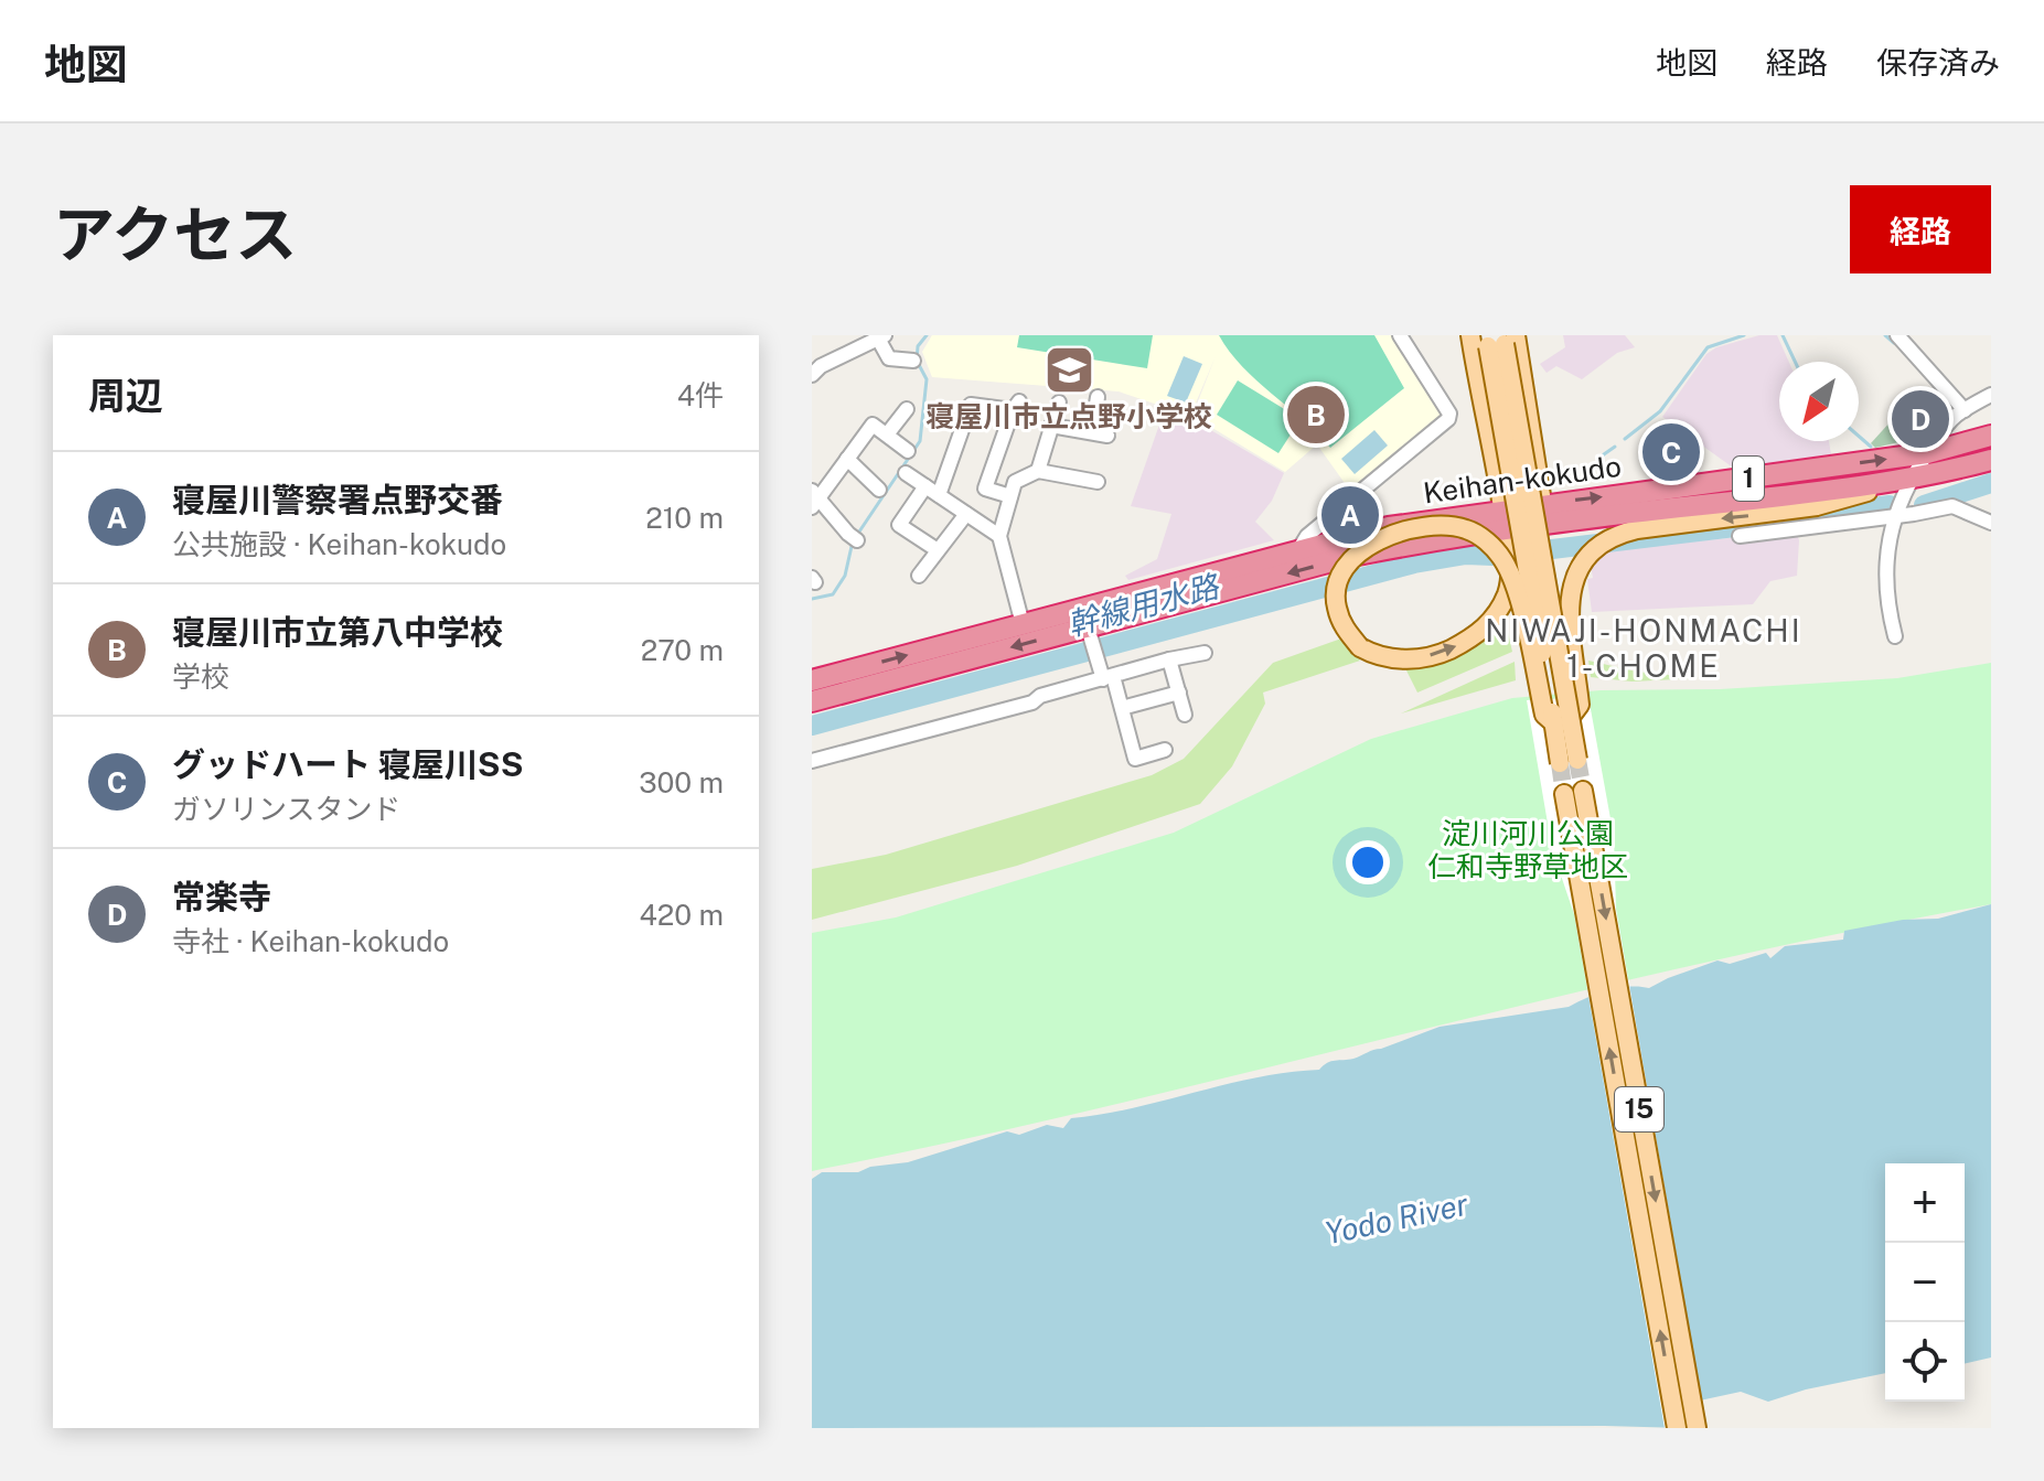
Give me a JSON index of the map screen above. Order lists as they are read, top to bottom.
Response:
{
  "streets": {
    "highway": ["1", "Keihan-kokudo"],
    "main road": ["15"]
  },
  "districts": ["NIWAJI-HONMACHI 1-CHOME"],
  "water": ["幹線用水路", "Yodo River"],
  "parks": ["淀川河川公園 仁和寺野草地区"],
  "places": {
    "school or university": ["寝屋川市立点野小学校"]
  },
  "north": "bottom left",
  "page": {
    "header": "地図",
    "nav": ["地図", "経路", "保存済み"],
    "title": "アクセス",
    "buttons": "経路",
    "heading": ["周辺", "4件"],
    "pins": [
      "B",
      "D",
      "C",
      "A"
    ],
    "list": [
      {
        "mark": "A",
        "name": "寝屋川警察署点野交番",
        "note": "公共施設 · Keihan-kokudo",
        "value": "210 m"
      },
      {
        "mark": "B",
        "name": "寝屋川市立第八中学校",
        "note": "学校",
        "value": "270 m"
      },
      {
        "mark": "C",
        "name": "グッドハート 寝屋川SS",
        "note": "ガソリンスタンド",
        "value": "300 m"
      },
      {
        "mark": "D",
        "name": "常楽寺",
        "note": "寺社 · Keihan-kokudo",
        "value": "420 m"
      }
    ],
    "map_buttons": ["+", "−"]
  }
}
